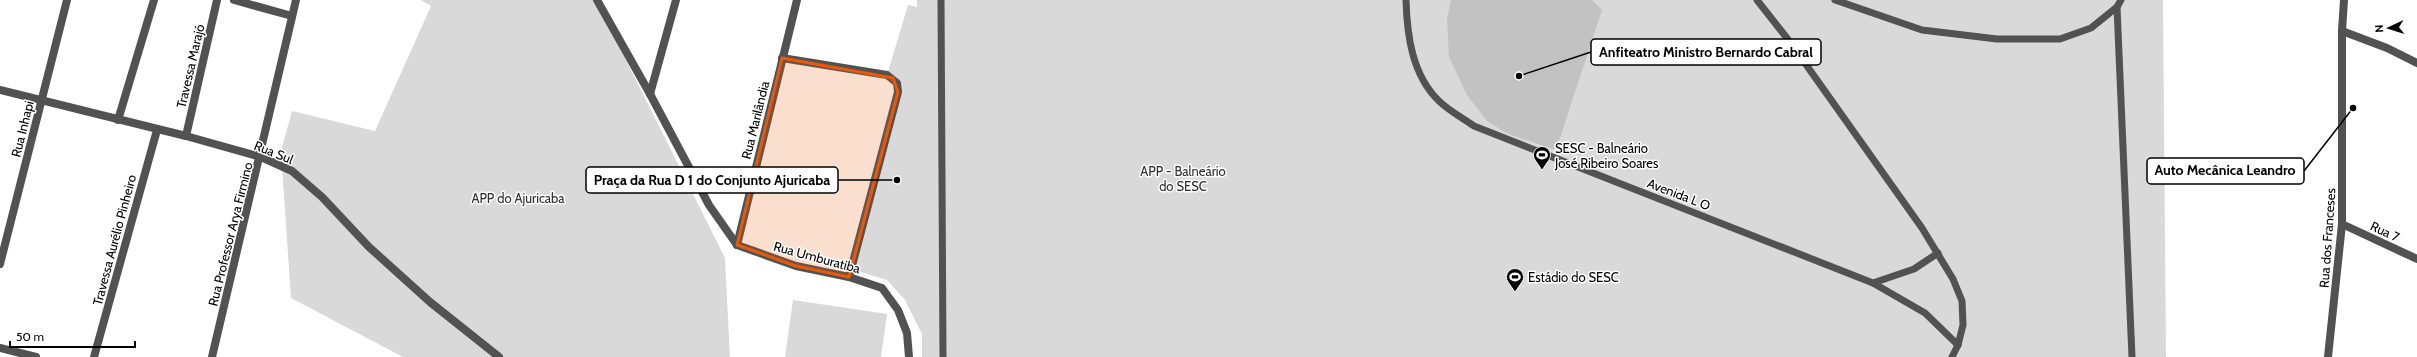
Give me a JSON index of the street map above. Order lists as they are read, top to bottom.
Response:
{
  "streets": {
    "street": [
      "Travessa Marajó",
      "Rua Marilândia",
      "Rua Inhapi",
      "Rua Sul",
      "Rua 7",
      "Rua Professor Arya Firmino",
      "Rua dos Franceses",
      "Travessa Aurélio Pinheiro",
      "Rua Umburatiba"
    ],
    "lane": ["Avenida L O"]
  },
  "crossings": [
    ["Travessa Marajó", "Rua Sul"],
    ["Rua Marilândia", "Rua Umburatiba"],
    ["Rua Inhapi", "Rua Sul"],
    ["Rua Sul", "Rua Professor Arya Firmino"],
    ["Rua Sul", "Travessa Aurélio Pinheiro"],
    ["Rua 7", "Rua dos Franceses"]
  ],
  "parks": ["APP - Balneário do SESC", "APP do Ajuricaba"],
  "places": {
    "other": ["Anfiteatro Ministro Bernardo Cabral", "Auto Mecânica Leandro", "Praça da Rua D 1 do Conjunto Ajuricaba"],
    "sports": ["SESC - Balneário José Ribeiro Soares", "Estádio do SESC"]
  },
  "scale_bar": "50 m",
  "north": "left"
}
